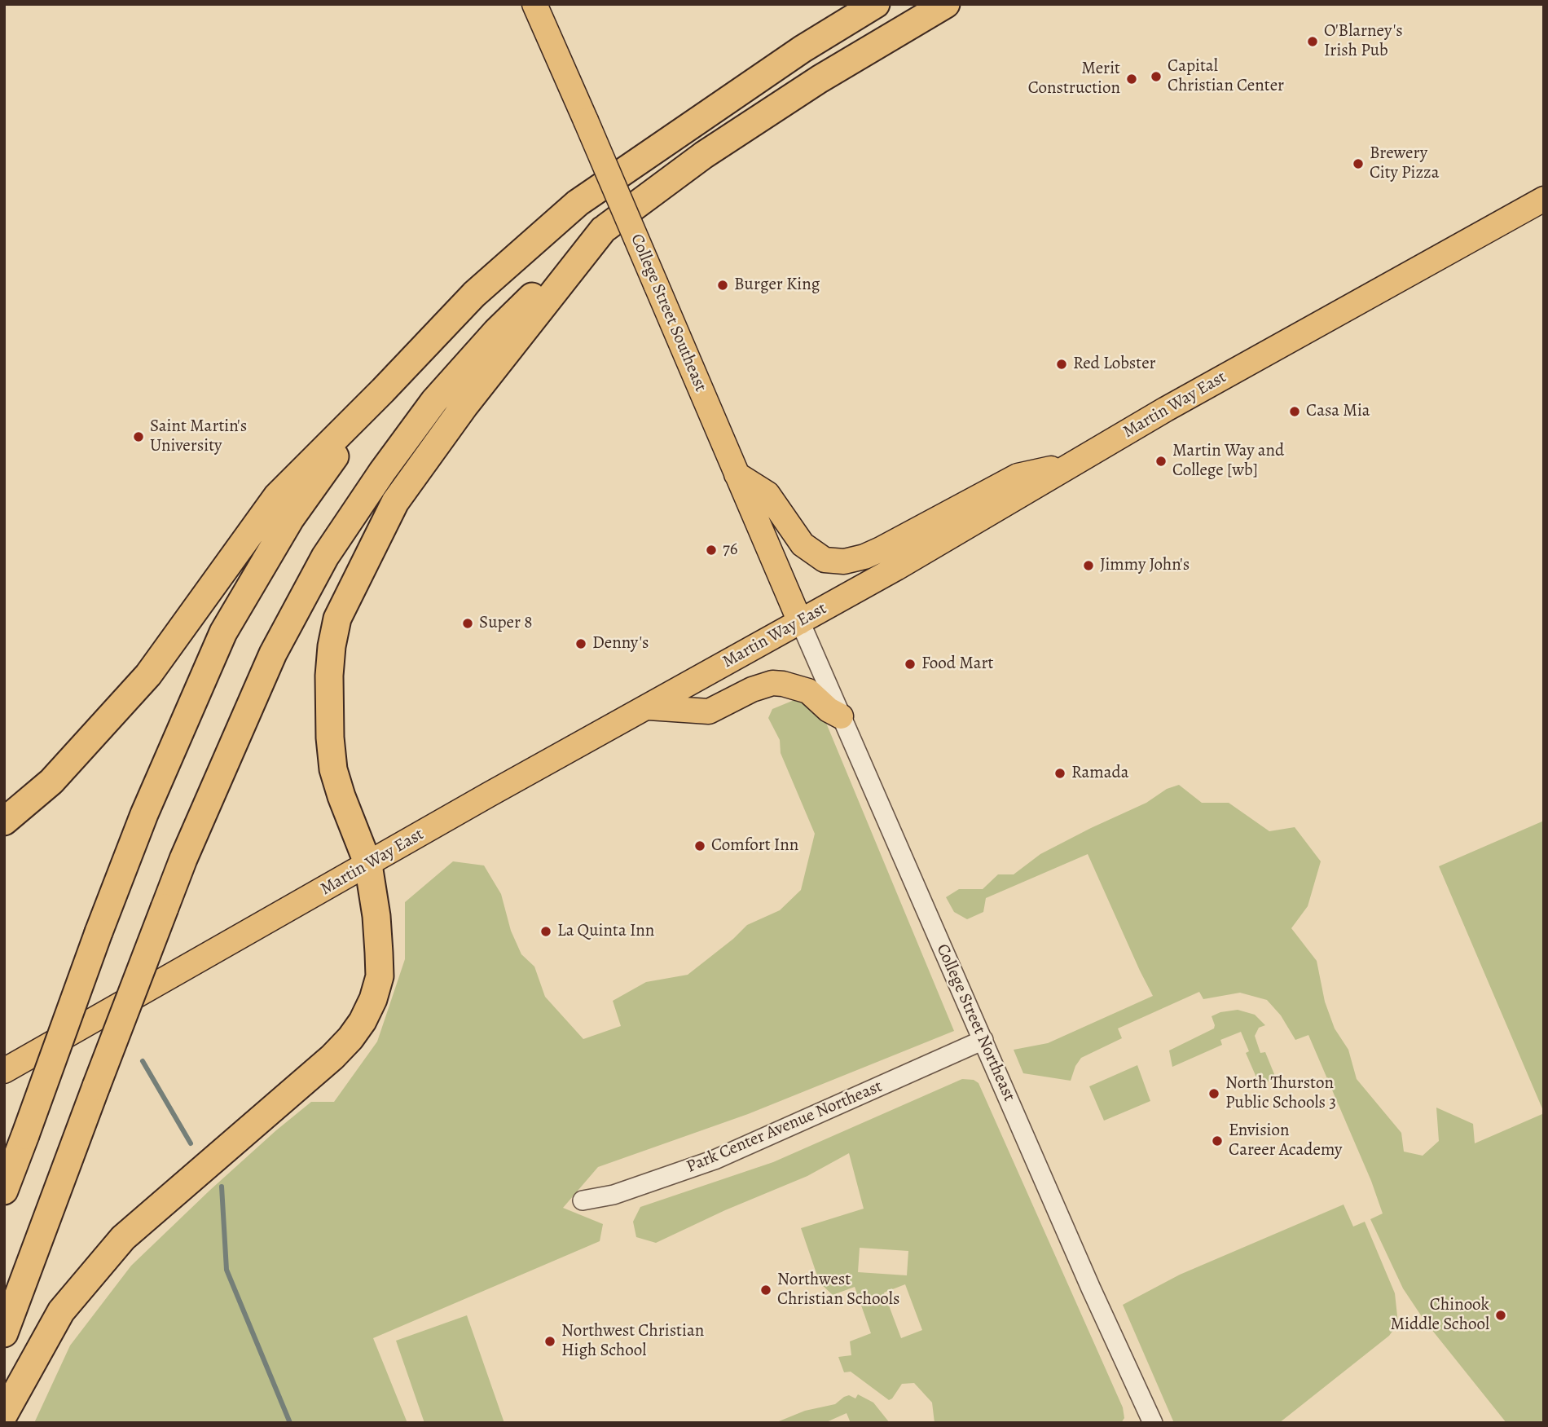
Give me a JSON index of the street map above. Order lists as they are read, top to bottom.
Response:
{
  "streets": {
    "main road": ["College Street Southeast", "Martin Way East"],
    "street": ["College Street Northeast", "Park Center Avenue Northeast"]
  },
  "crossings": [
    ["College Street Southeast", "Martin Way East"],
    ["College Street Southeast", "College Street Northeast"],
    ["Martin Way East", "College Street Northeast"],
    ["College Street Northeast", "Park Center Avenue Northeast"]
  ],
  "places": [
    "O'Blarney's Irish Pub",
    "Capital Christian Center",
    "Merit Construction",
    "Brewery City Pizza",
    "Burger King",
    "Red Lobster",
    "Casa Mia",
    "Saint Martin's University",
    "Martin Way and College [wb]",
    "76",
    "Jimmy John's",
    "Super 8",
    "Denny's",
    "Food Mart",
    "Ramada",
    "Comfort Inn",
    "La Quinta Inn",
    "North Thurston Public Schools 3",
    "Envision Career Academy",
    "Northwest Christian Schools",
    "Chinook Middle School",
    "Northwest Christian High School"
  ]
}
